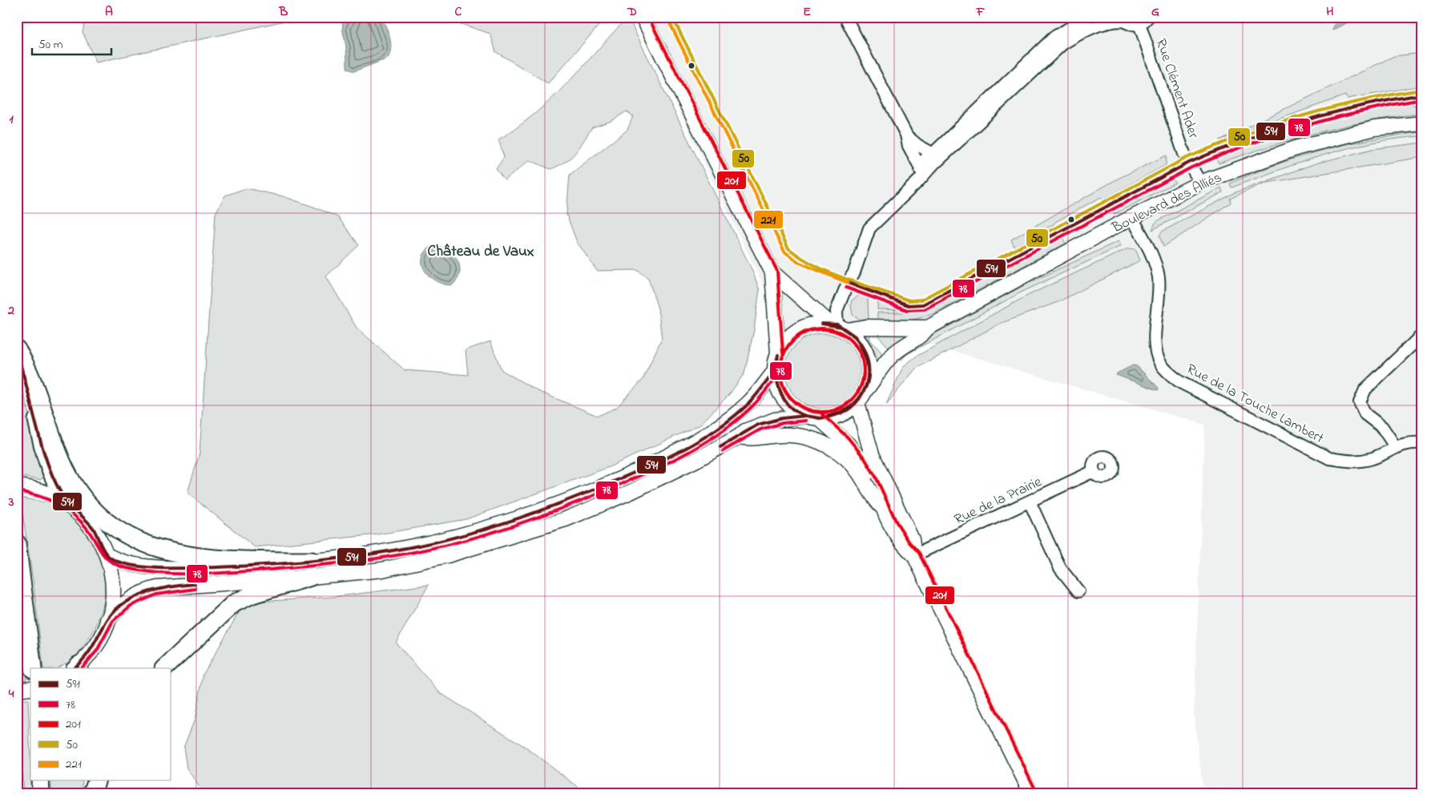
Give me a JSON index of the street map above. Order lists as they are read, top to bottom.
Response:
{
  "streets": {
    "main road": ["Boulevard des Alliés"],
    "street": ["Rue Clément Ader", "Rue de la Touche Lambert", "Rue de la Prairie"]
  },
  "crossings": [
    ["Rue Clément Ader", "Boulevard des Alliés"],
    ["Boulevard des Alliés", "Rue de la Touche Lambert"]
  ],
  "districts": ["Château de Vaux"],
  "lines": [
    "transit line 201",
    "transit line 50",
    "transit line 221",
    "transit line 591",
    "transit line 78"
  ],
  "legend": [
    "591",
    "78",
    "201",
    "50",
    "221"
  ],
  "scale_bar": "50 m",
  "grid": {
    "columns": [
      "A",
      "B",
      "C",
      "D",
      "E",
      "F",
      "G",
      "H"
    ],
    "rows": [
      "1",
      "2",
      "3",
      "4"
    ]
  }
}
